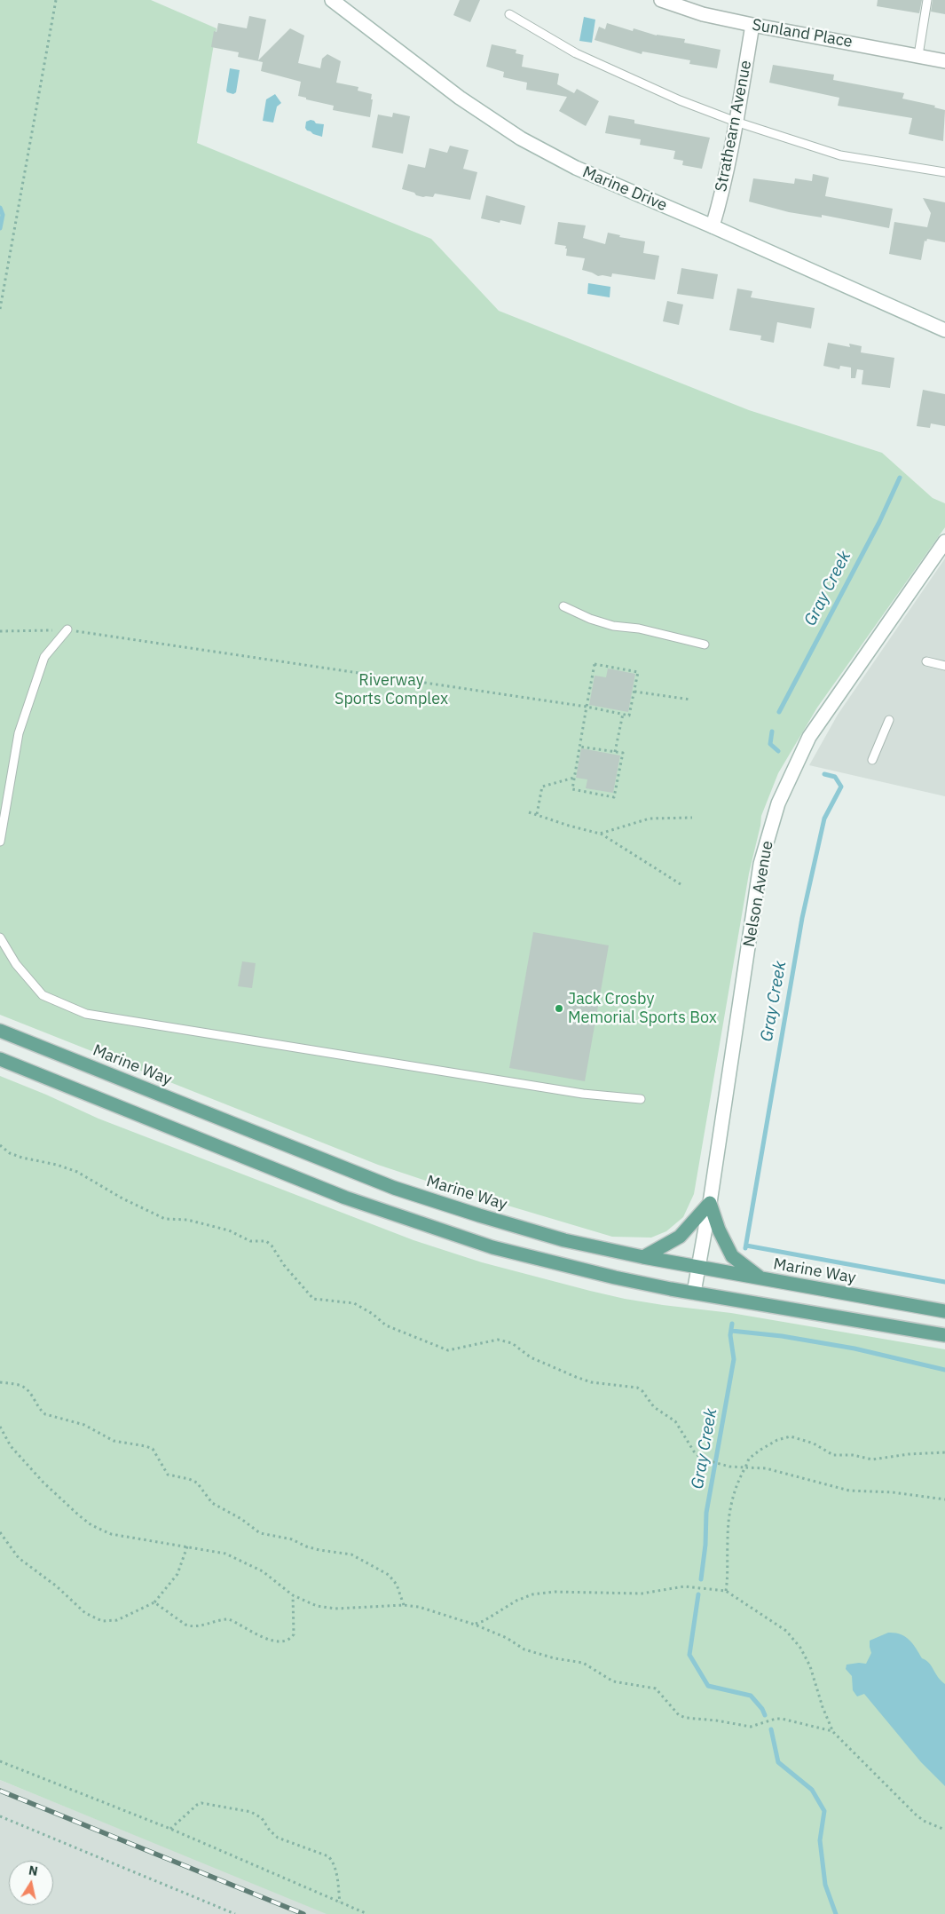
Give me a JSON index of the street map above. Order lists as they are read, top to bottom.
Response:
{
  "streets": {
    "main road": ["Marine Way"],
    "street": [
      "Sunland Place",
      "Strathearn Avenue",
      "Marine Drive",
      "Nelson Avenue"
    ]
  },
  "crossings": [
    ["Sunland Place", "Strathearn Avenue"],
    ["Strathearn Avenue", "Marine Drive"],
    ["Nelson Avenue", "Marine Way"]
  ],
  "water": ["Gray Creek"],
  "parks": ["Riverway Sports Complex"],
  "places": ["Jack Crosby Memorial Sports Box"],
  "north": "top"
}
